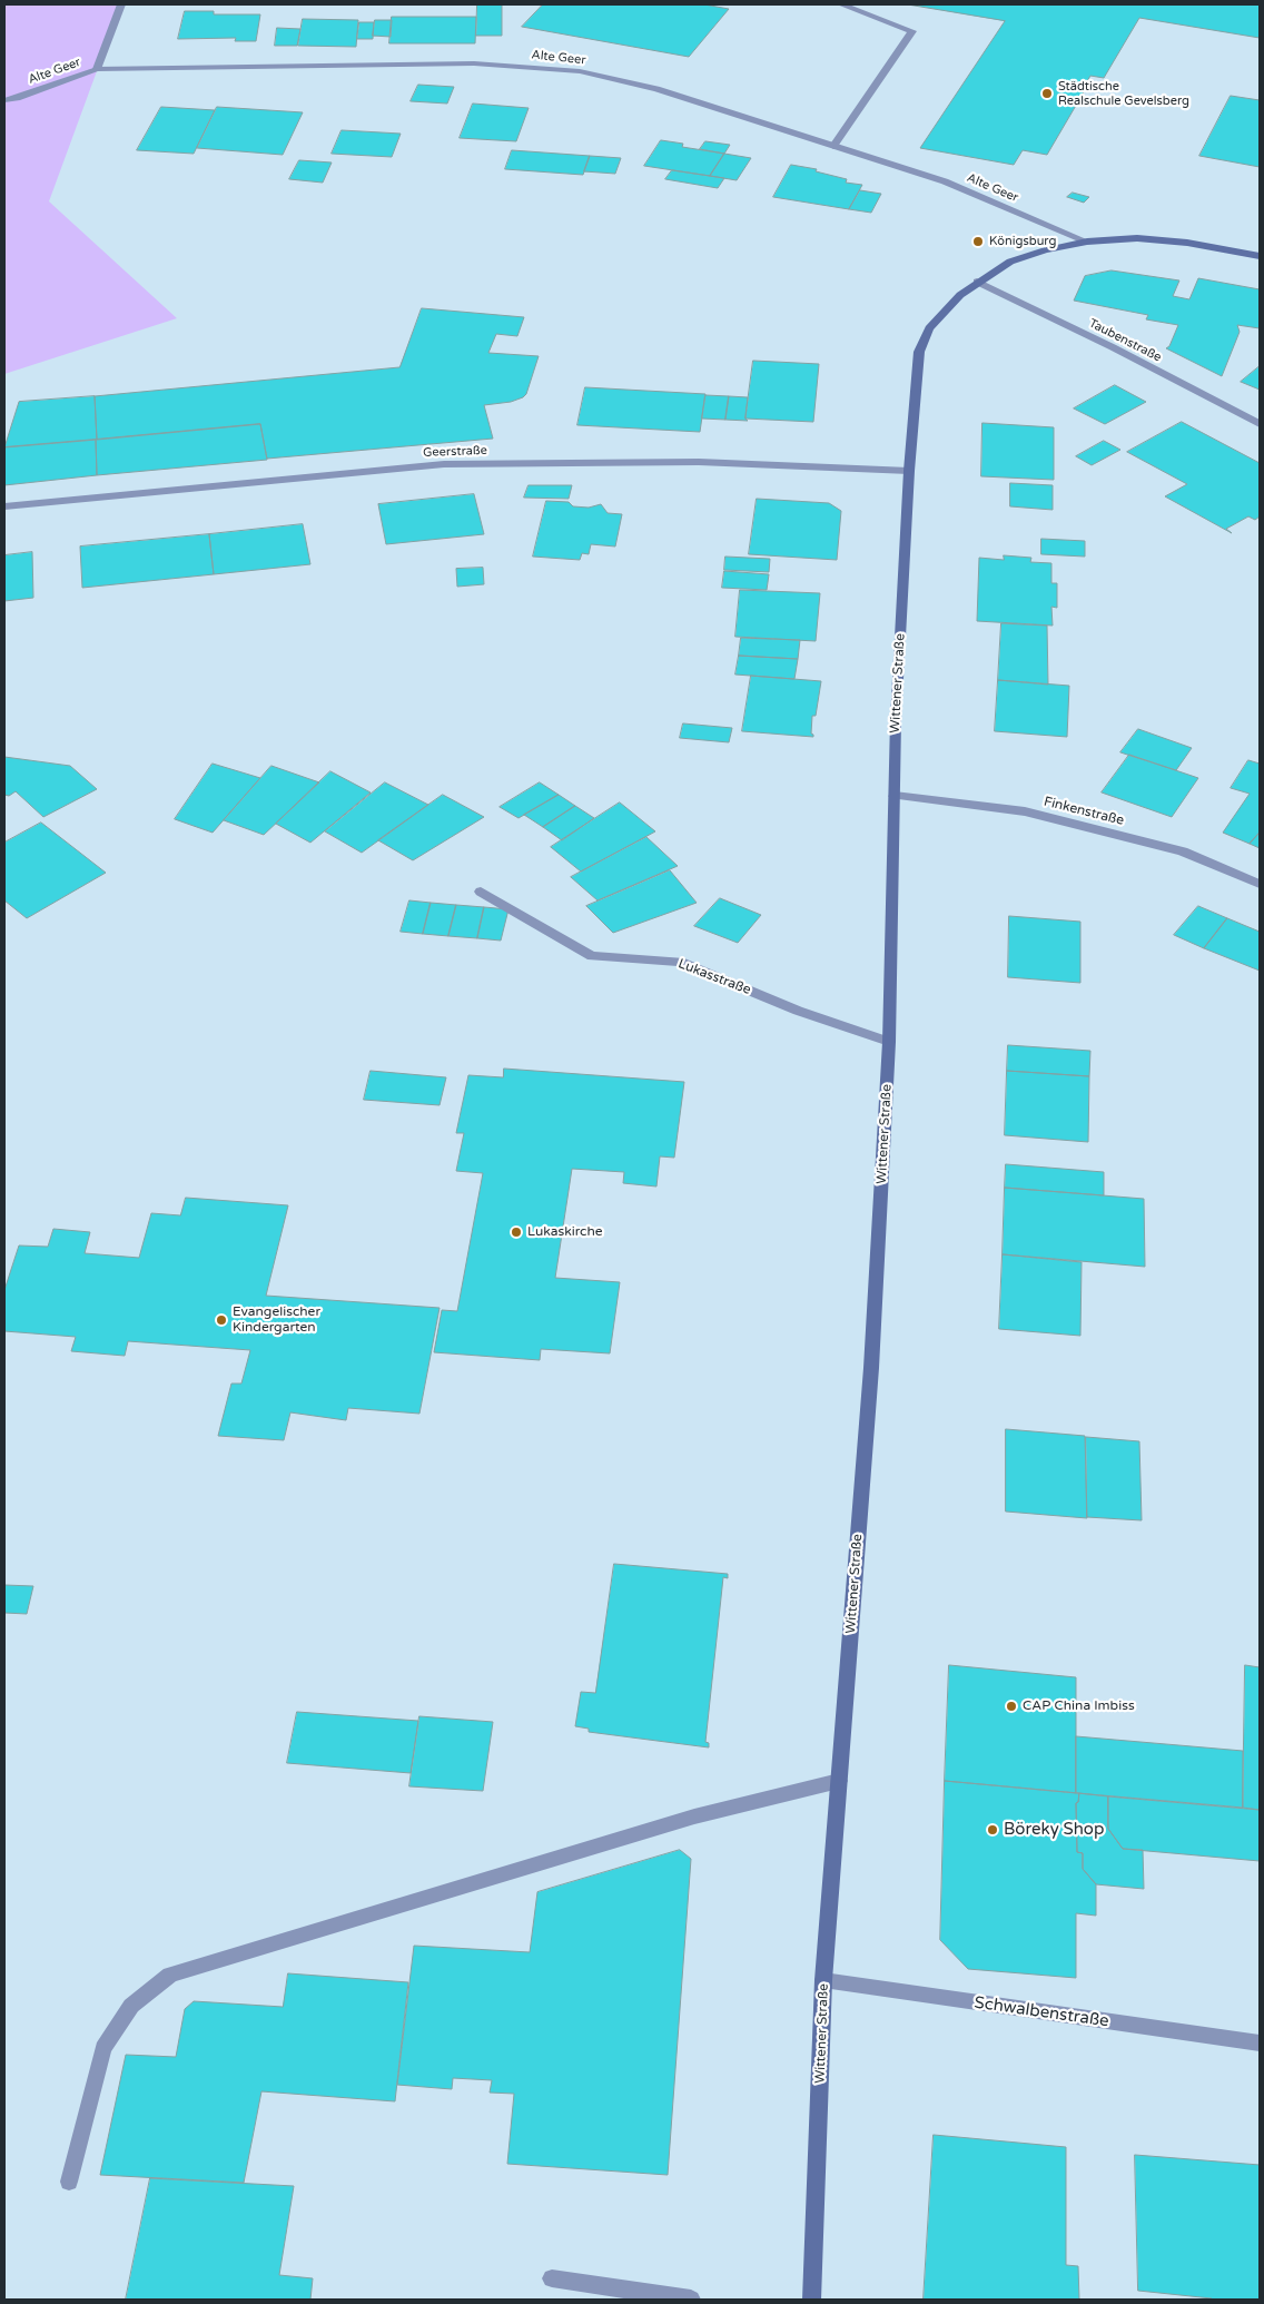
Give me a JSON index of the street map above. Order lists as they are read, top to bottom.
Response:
{
  "streets": {
    "main road": ["Wittener Straße"],
    "street": [
      "Alte Geer",
      "Taubenstraße",
      "Geerstraße",
      "Finkenstraße",
      "Lukasstraße",
      "Schwalbenstraße"
    ]
  },
  "crossings": [
    ["Alte Geer", "Wittener Straße"],
    ["Taubenstraße", "Wittener Straße"],
    ["Geerstraße", "Wittener Straße"],
    ["Wittener Straße", "Finkenstraße"],
    ["Wittener Straße", "Lukasstraße"],
    ["Wittener Straße", "Schwalbenstraße"]
  ],
  "places": [
    "Städtische Realschule Gevelsberg",
    "Königsburg",
    "Lukaskirche",
    "Evangelischer Kindergarten",
    "CAP China Imbiss",
    "Böreky Shop"
  ]
}
